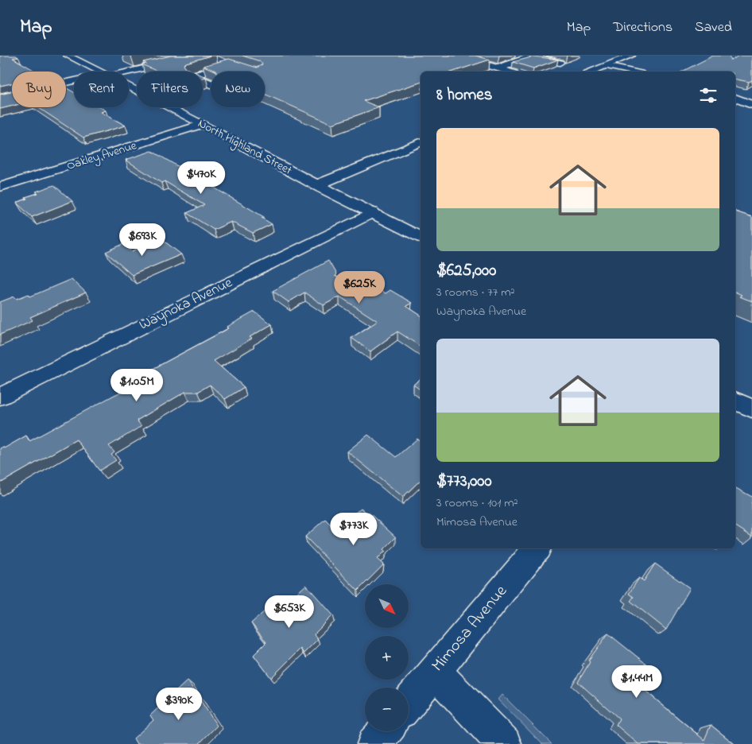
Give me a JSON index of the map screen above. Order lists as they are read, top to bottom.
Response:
{
  "streets": {
    "street": [
      "North Highland Street",
      "Oakley Avenue",
      "Waynoka Avenue",
      "Mimosa Avenue"
    ]
  },
  "crossings": [
    ["North Highland Street", "Oakley Avenue"],
    ["North Highland Street", "Waynoka Avenue"]
  ],
  "north": "bottom right",
  "page": {
    "header": "Map",
    "nav": ["Map", "Directions", "Saved"],
    "chip": [
      "Buy",
      "Rent",
      "Filters",
      "New"
    ],
    "heading": "8 homes",
    "list": [
      {
        "name": "$625,000",
        "note": "3 rooms · 77 m² · Waynoka Avenue"
      },
      {
        "name": "$773,000",
        "note": "3 rooms · 101 m² · Mimosa Avenue"
      }
    ],
    "price": [
      "$470K",
      "$693K",
      "$625K",
      "$1.05M",
      "$773K",
      "$653K",
      "$1.44M",
      "$390K"
    ],
    "map_buttons": ["+", "−"]
  }
}
